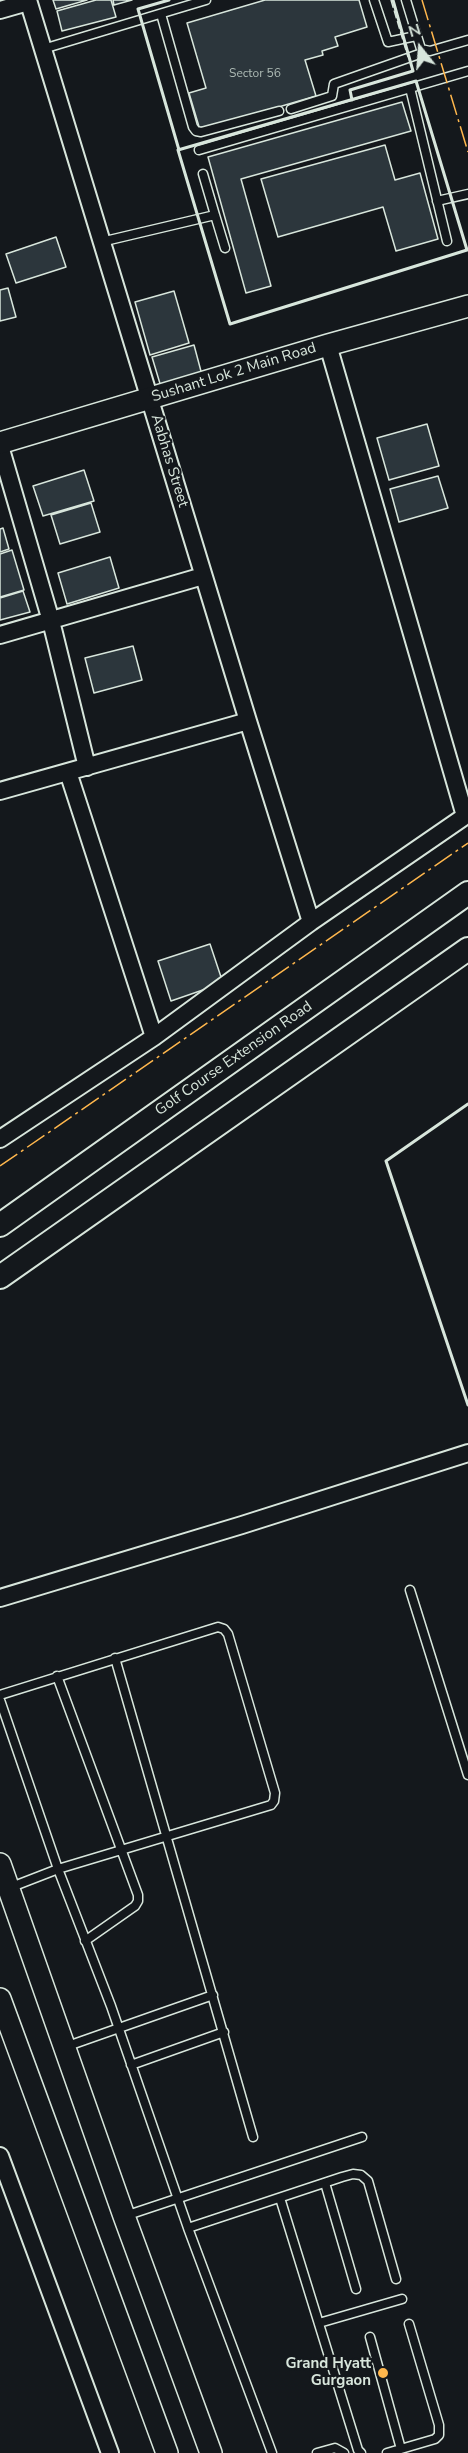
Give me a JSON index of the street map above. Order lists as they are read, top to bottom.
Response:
{
  "streets": {
    "main road": ["Golf Course Extension Road"],
    "street": ["Sushant Lok 2 Main Road", "Aabhas Street"]
  },
  "crossings": [
    ["Sushant Lok 2 Main Road", "Aabhas Street"]
  ],
  "places": ["Grand Hyatt Gurgaon"],
  "house_numbers": ["Sector 56"],
  "north": "top"
}
